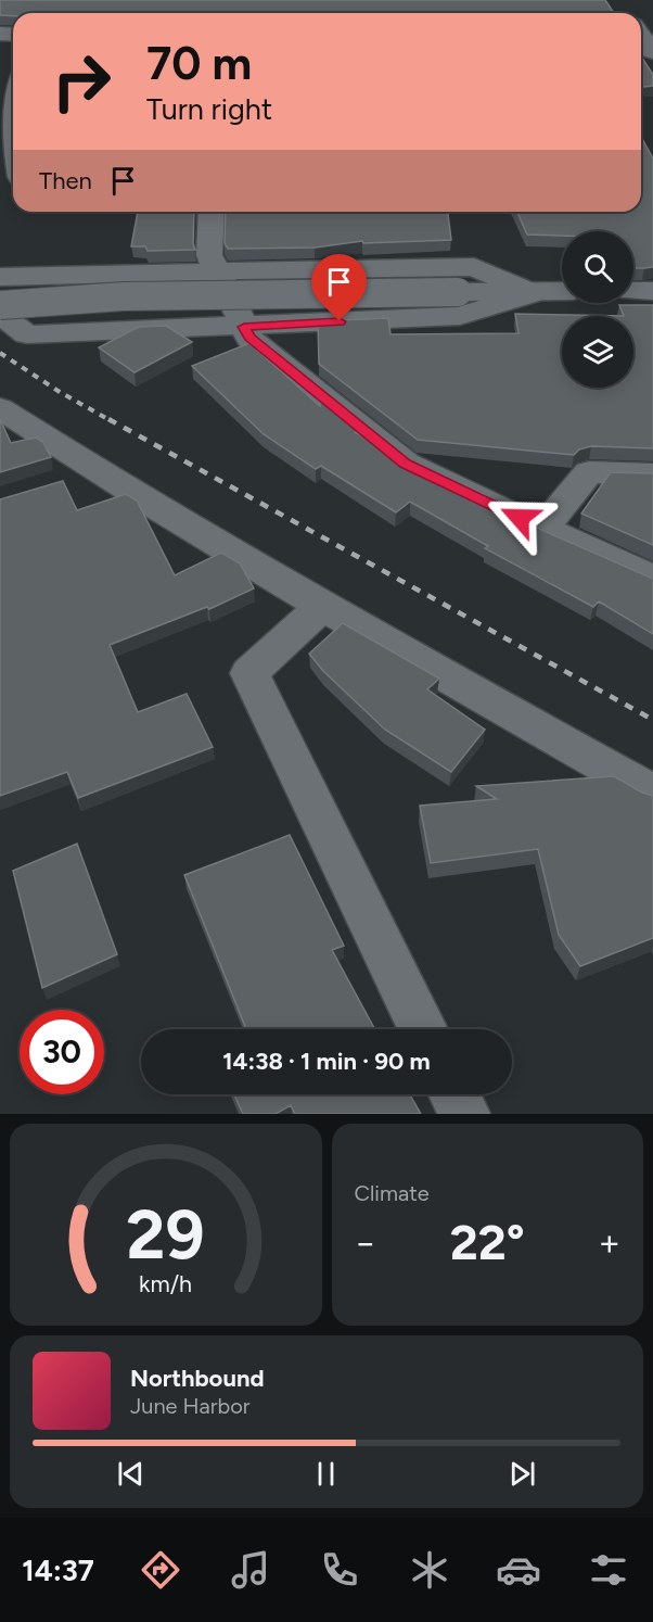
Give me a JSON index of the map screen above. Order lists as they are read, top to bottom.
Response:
{
  "page": {
    "turn": ["70 m", "Turn right"],
    "then": "Then",
    "limit": "30",
    "trip": "14:38 · 1 min · 90 m",
    "tile": "Climate",
    "heat": ["−", "22°", "+"],
    "song": ["Northbound", "June Harbor"],
    "tabs": "14:37",
    "gauge": ["29", "km/h"]
  }
}
